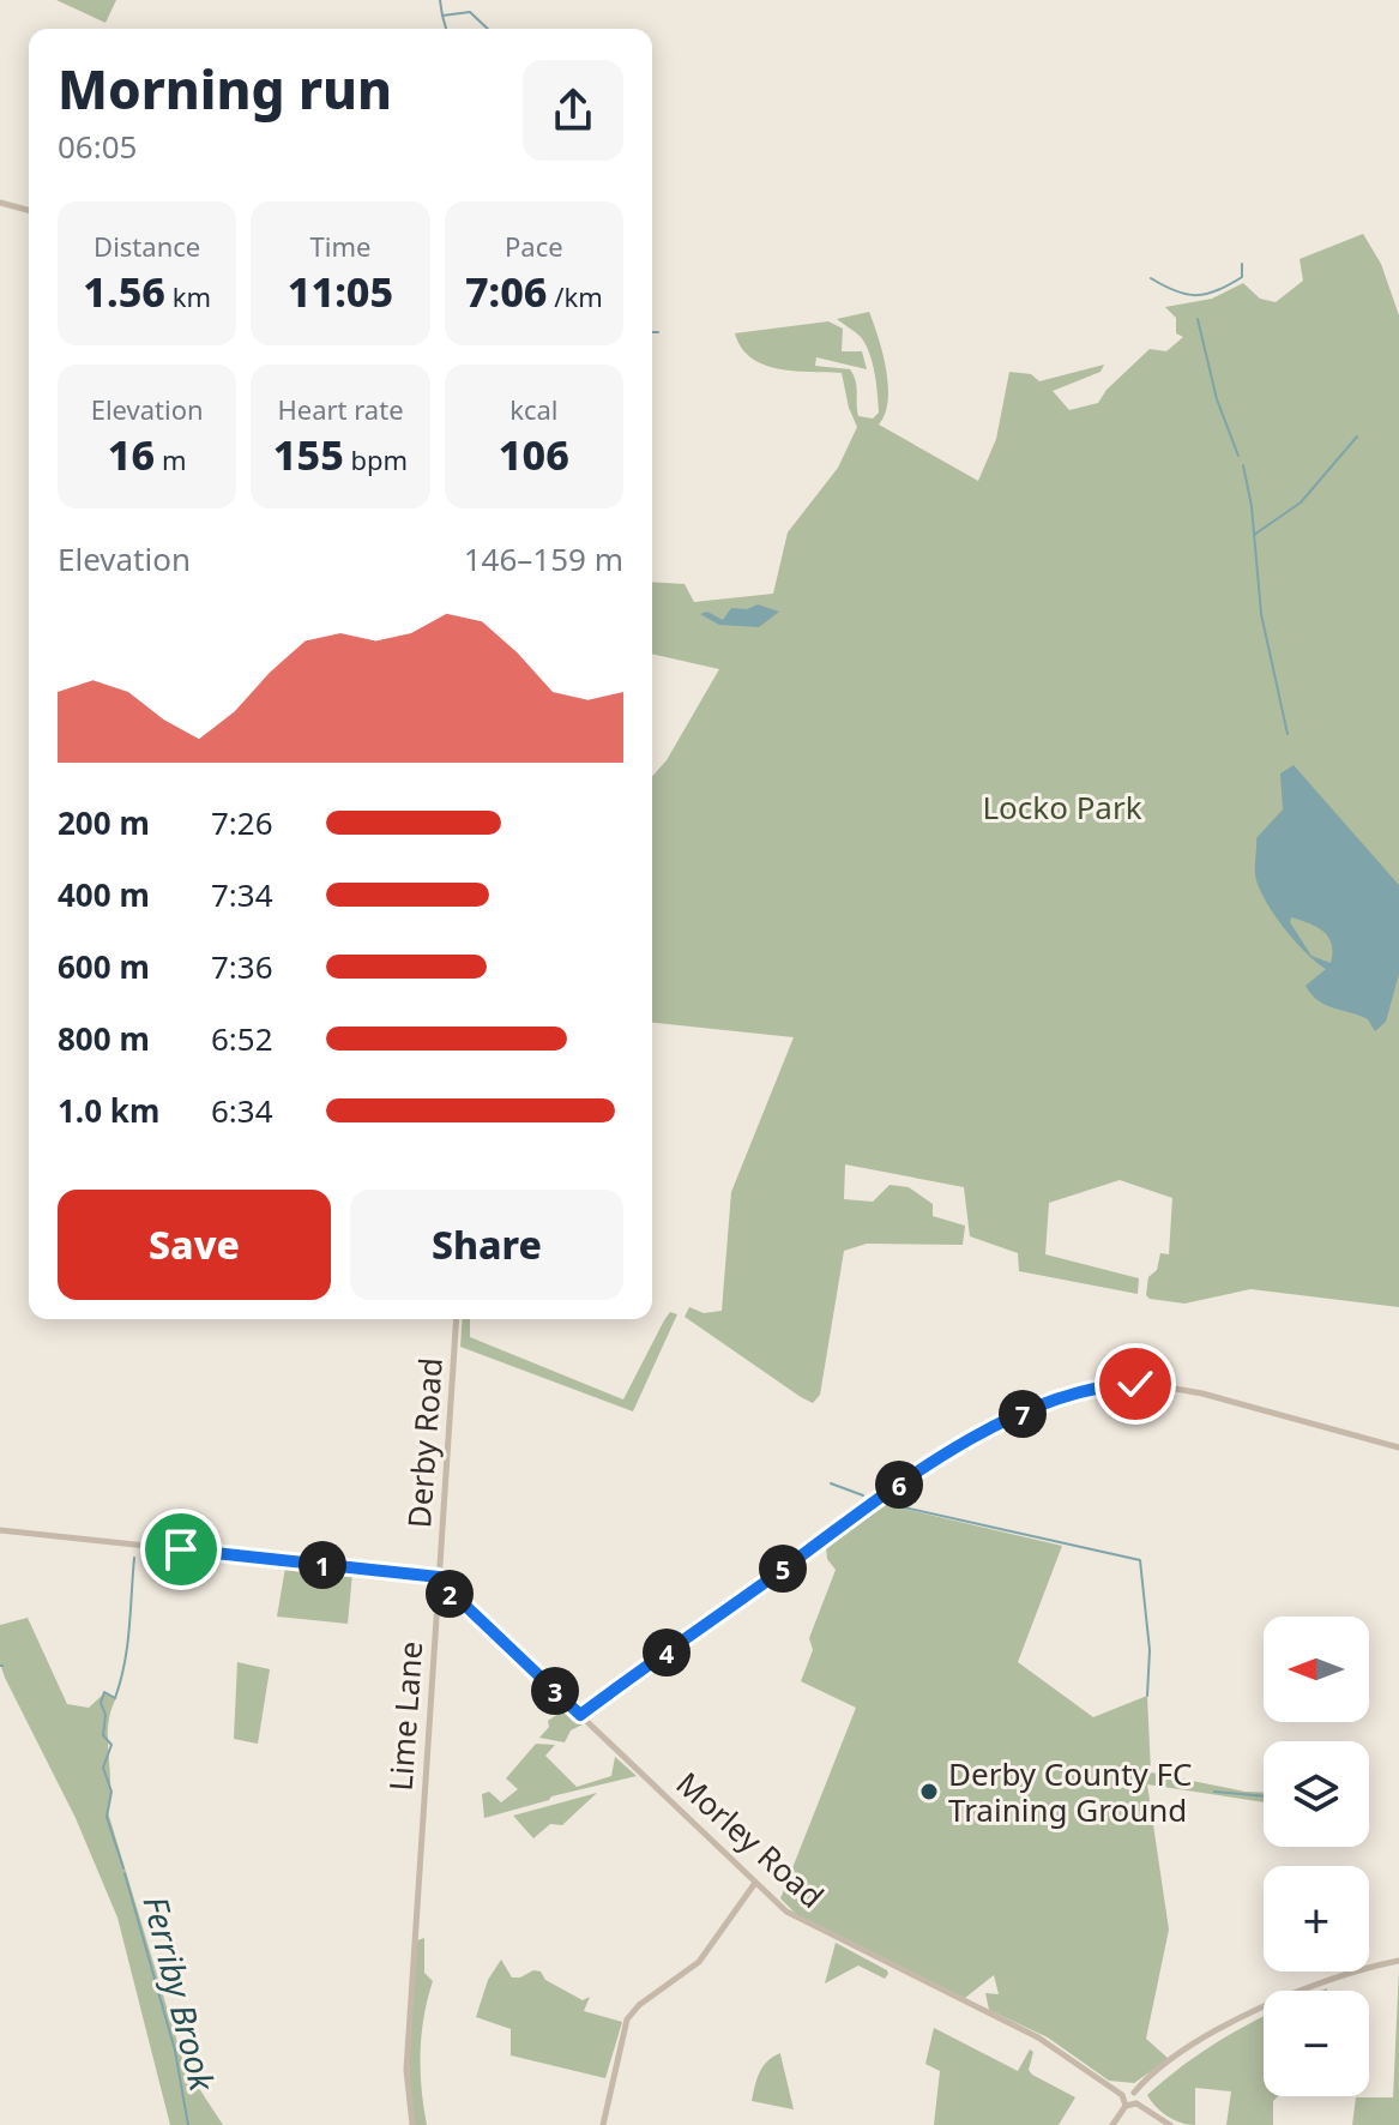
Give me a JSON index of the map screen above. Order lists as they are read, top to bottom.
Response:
{
  "streets": {
    "street": ["Derby Road", "Lime Lane", "Morley Road"]
  },
  "crossings": [
    ["Derby Road", "Lime Lane"],
    ["Lime Lane", "Morley Road"]
  ],
  "water": ["Ferriby Brook"],
  "parks": ["Locko Park"],
  "places": ["Derby County FC Training Ground"],
  "north": "left",
  "page": {
    "heading": ["Morning run", "06:05"],
    "stats": [
      ["Distance", "1.56 km"],
      ["Time", "11:05"],
      ["Pace", "7:06 /km"],
      ["Elevation", "16 m"],
      ["Heart rate", "155 bpm"],
      ["kcal", "106"]
    ],
    "chart": ["Elevation", "146–159 m"],
    "list": [
      {
        "name": "200 m",
        "note": "7:26"
      },
      {
        "name": "400 m",
        "note": "7:34"
      },
      {
        "name": "600 m",
        "note": "7:36"
      },
      {
        "name": "800 m",
        "note": "6:52"
      },
      {
        "name": "1.0 km",
        "note": "6:34"
      }
    ],
    "buttons": ["Save", "Share"],
    "pins": [
      "7",
      "6",
      "1",
      "5",
      "2",
      "4",
      "3"
    ],
    "map_buttons": ["+", "−"]
  }
}
